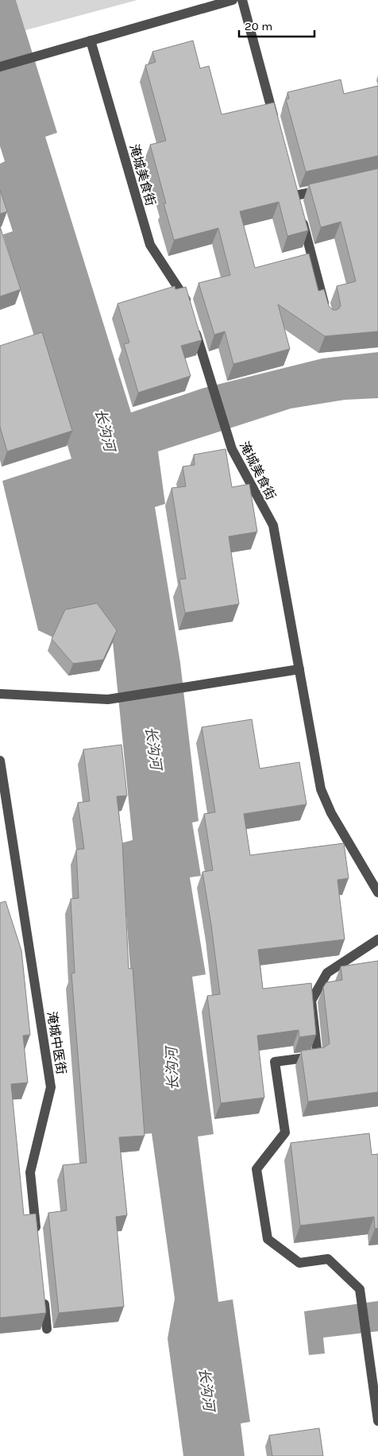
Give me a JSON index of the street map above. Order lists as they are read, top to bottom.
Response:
{
  "streets": {
    "lane": ["淹城美食街", "淹城中医街"]
  },
  "water": ["长沟河"],
  "scale_bar": "20 m"
}
